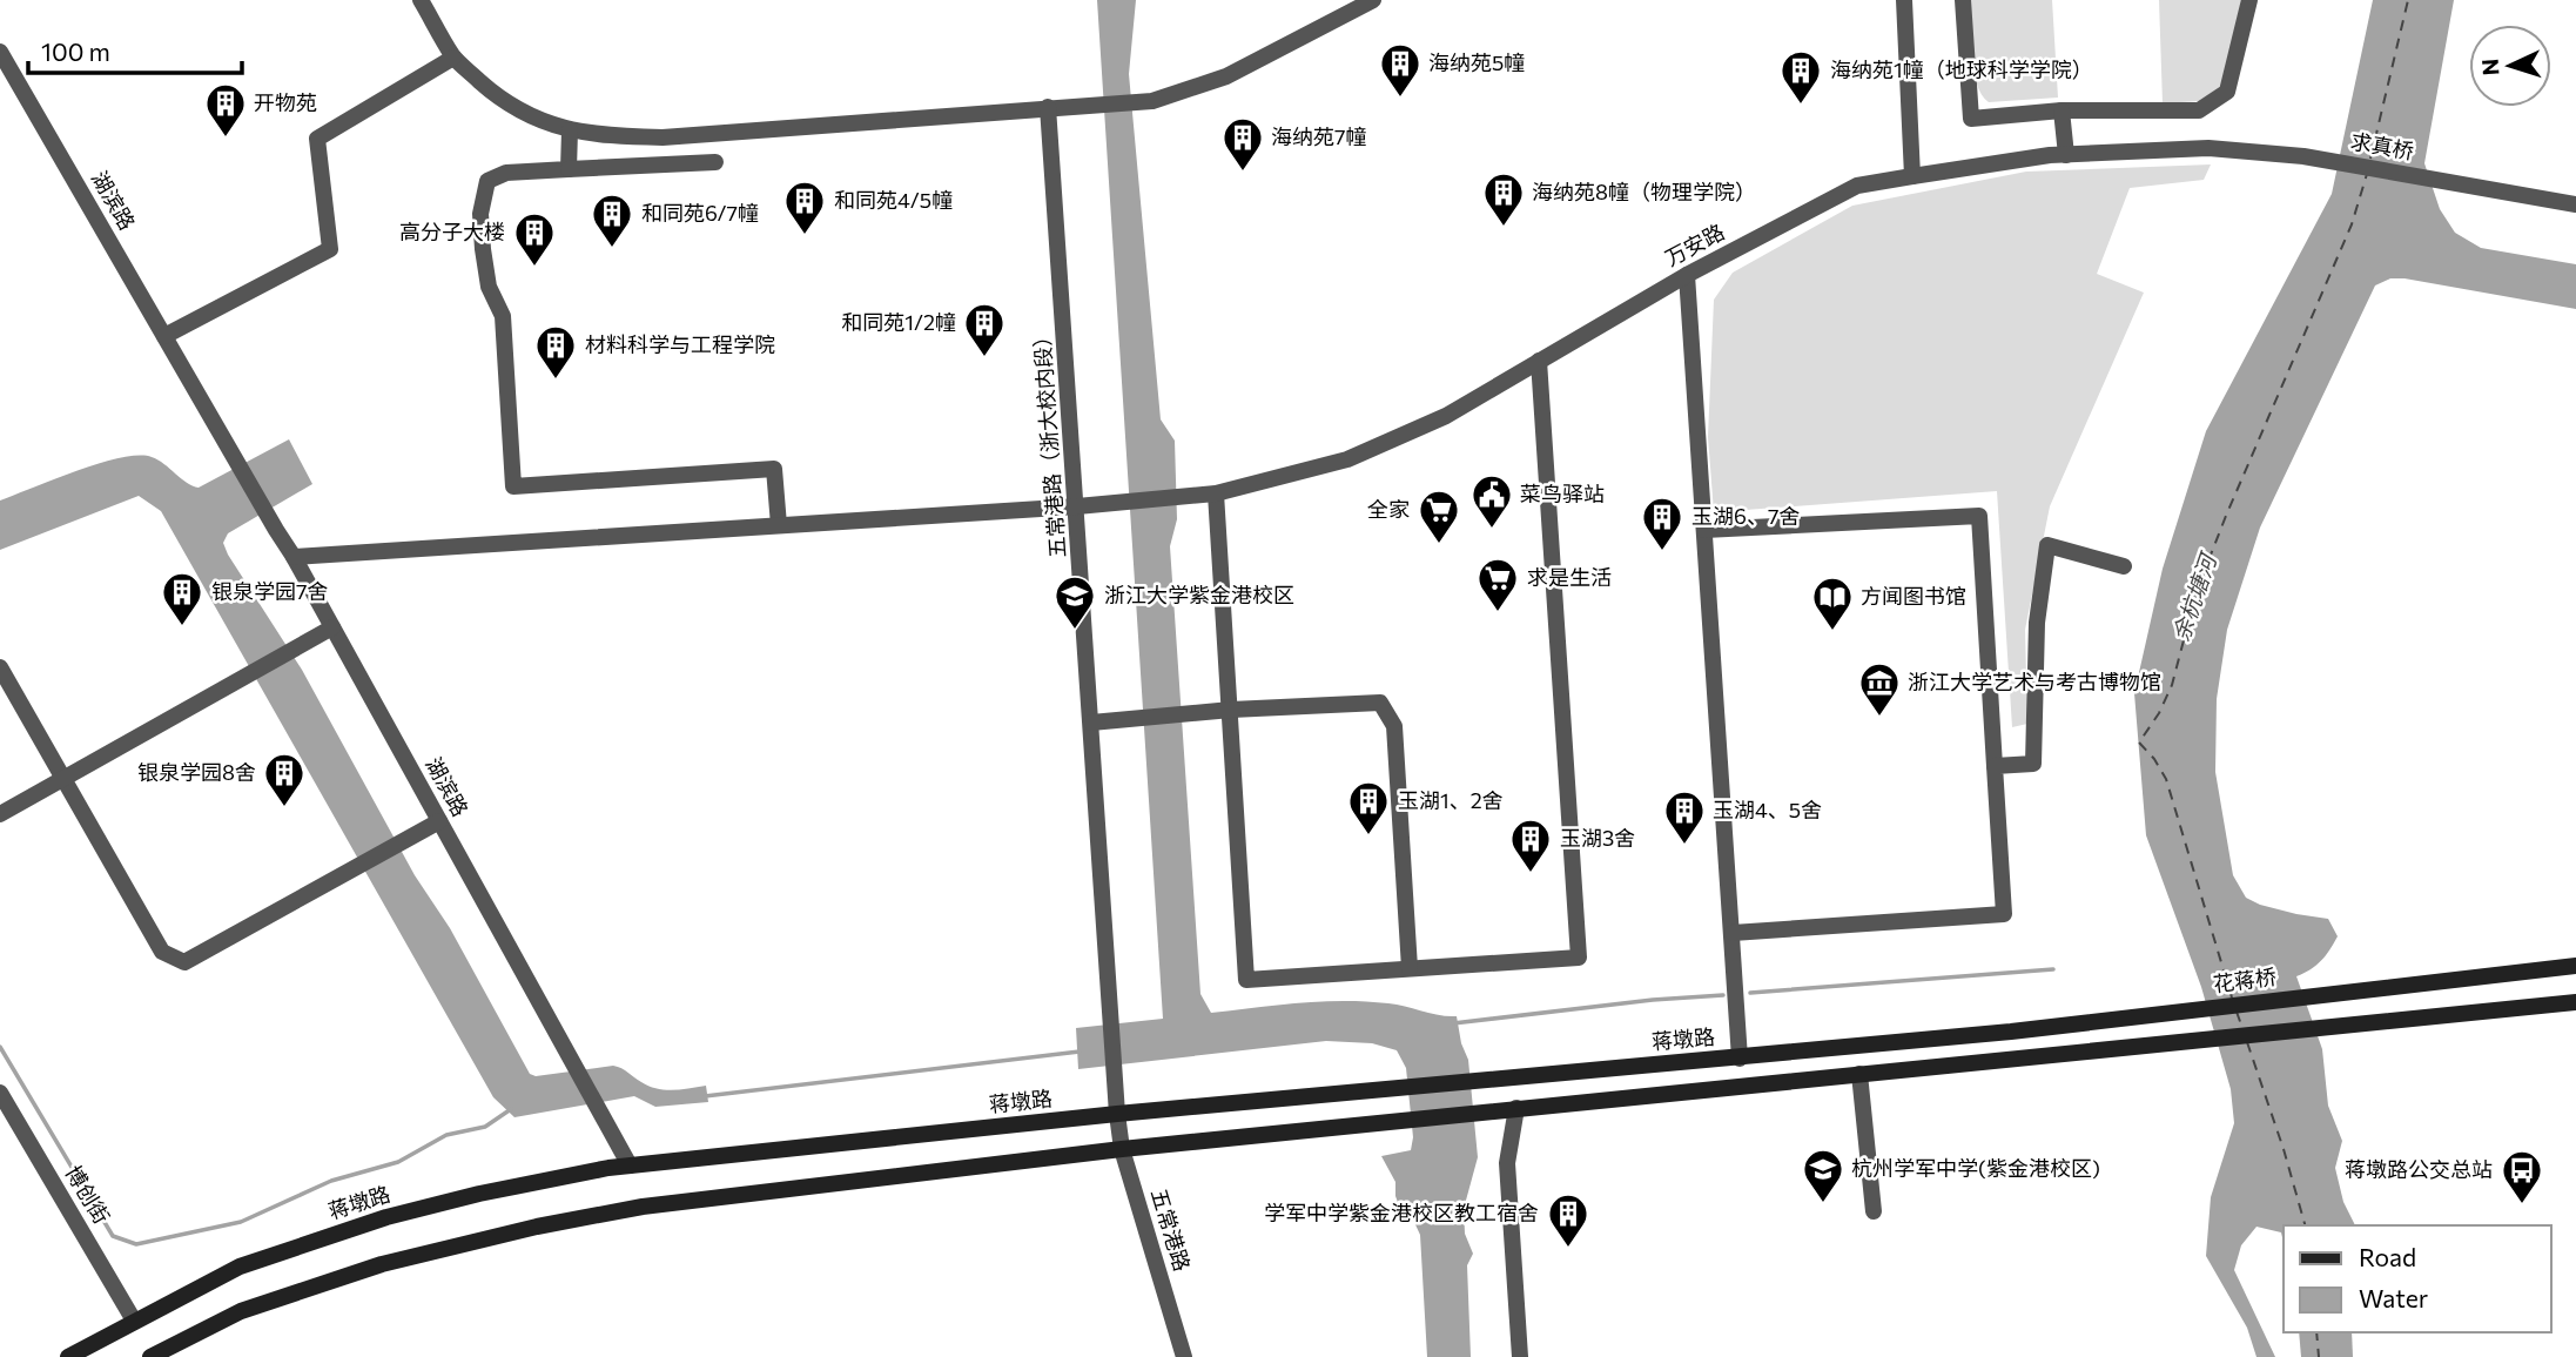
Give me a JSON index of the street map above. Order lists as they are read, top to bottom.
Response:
{
  "streets": {
    "main road": ["花蒋桥", "蒋墩路"],
    "street": [
      "求真桥",
      "湖滨路",
      "万安路",
      "五常港路（浙大校内段）",
      "博创街",
      "五常港路"
    ]
  },
  "crossings": [
    ["求真桥", "万安路"],
    ["湖滨路", "万安路"],
    ["湖滨路", "蒋墩路"],
    ["万安路", "五常港路（浙大校内段）"],
    ["五常港路（浙大校内段）", "五常港路"],
    ["花蒋桥", "蒋墩路"],
    ["蒋墩路", "博创街"],
    ["蒋墩路", "五常港路"]
  ],
  "water": ["余杭塘河"],
  "places": {
    "building": [
      "海纳苑5幢",
      "海纳苑1幢（地球科学学院）",
      "开物苑",
      "海纳苑7幢",
      "海纳苑8幢（物理学院）",
      "和同苑4/5幢",
      "和同苑6/7幢",
      "高分子大楼",
      "和同苑1/2幢",
      "材料科学与工程学院",
      "玉湖6、7舍",
      "银泉学园7舍",
      "银泉学园8舍",
      "玉湖1、2舍",
      "玉湖4、5舍",
      "玉湖3舍",
      "学军中学紫金港校区教工宿舍"
    ],
    "public building": ["菜鸟驿站"],
    "supermarket": ["全家", "求是生活"],
    "school or university": ["浙江大学紫金港校区", "杭州学军中学(紫金港校区)"],
    "library": ["方闻图书馆"],
    "museum": ["浙江大学艺术与考古博物馆"],
    "bus stop": ["蒋墩路公交总站"]
  },
  "legend": ["Road", "Water"],
  "scale_bar": "100 m",
  "north": "left"
}
